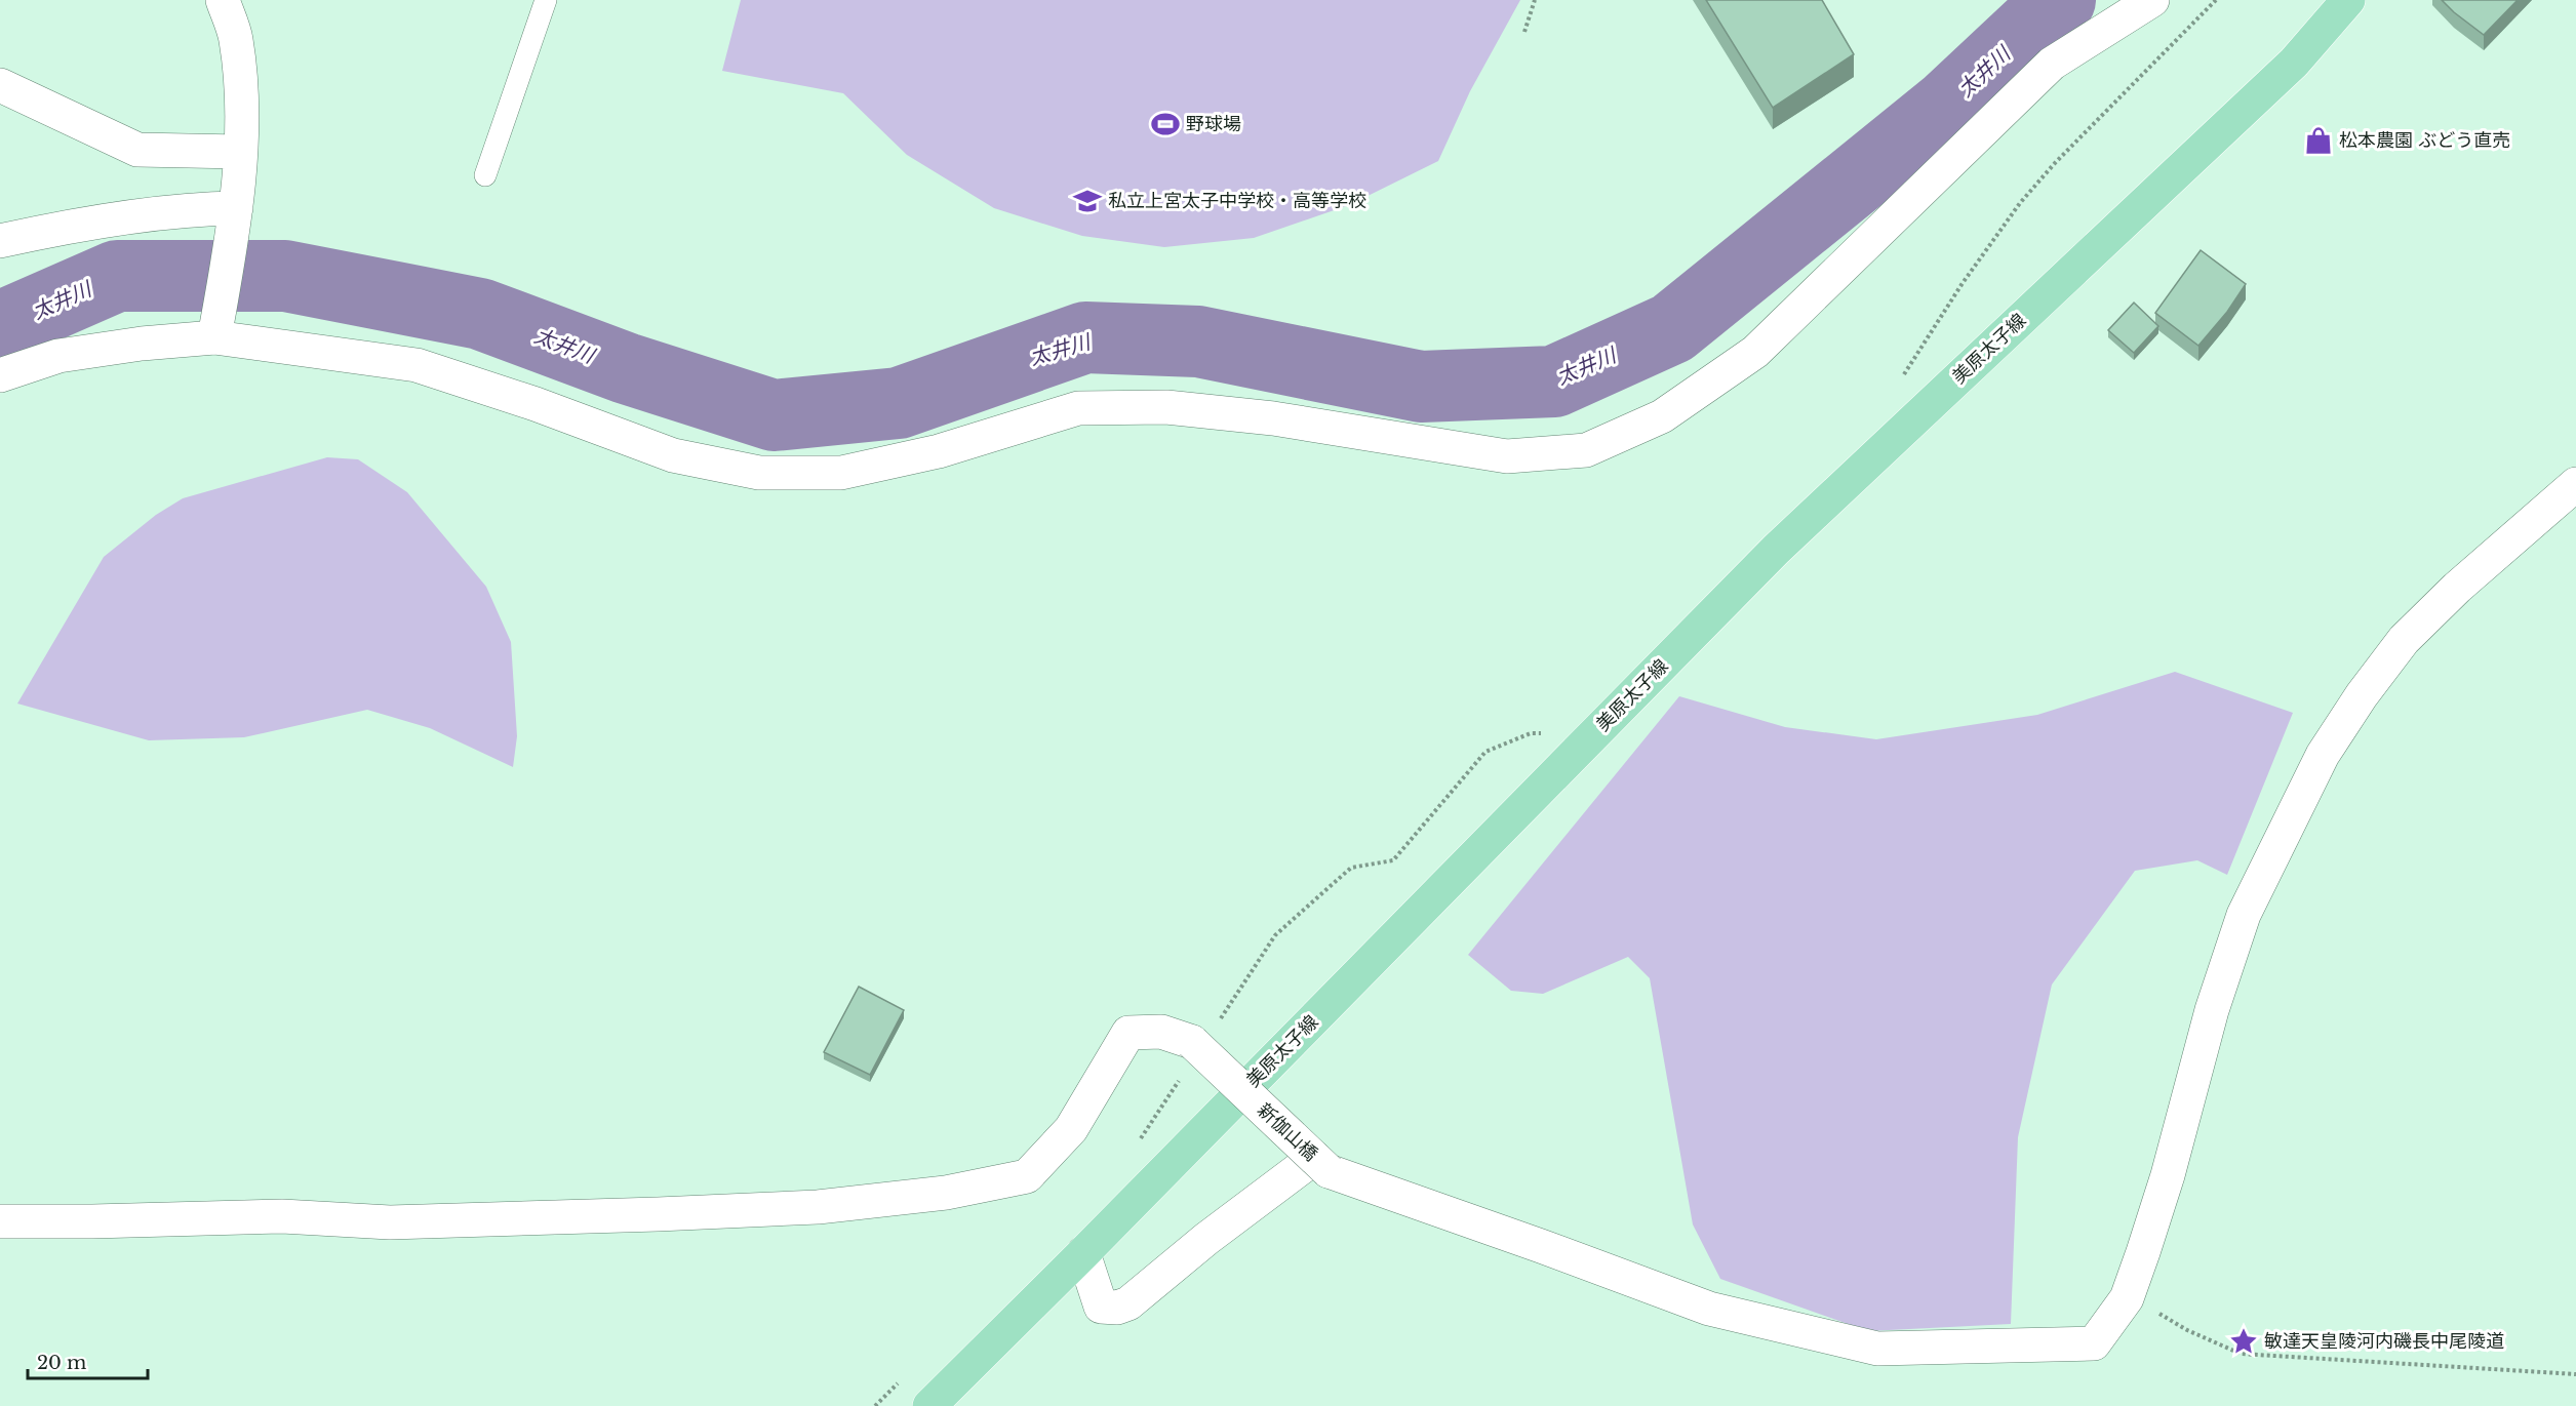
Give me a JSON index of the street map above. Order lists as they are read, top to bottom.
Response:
{
  "streets": {
    "main road": ["美原太子線"],
    "street": ["新伽山橋"]
  },
  "water": ["太井川"],
  "places": {
    "sports": ["野球場"],
    "shop": ["松本農園 ぶどう直売"],
    "school or university": ["私立上宮太子中学校・高等学校"],
    "place": ["敏達天皇陵河内磯長中尾陵道"]
  },
  "scale_bar": "20 m"
}
